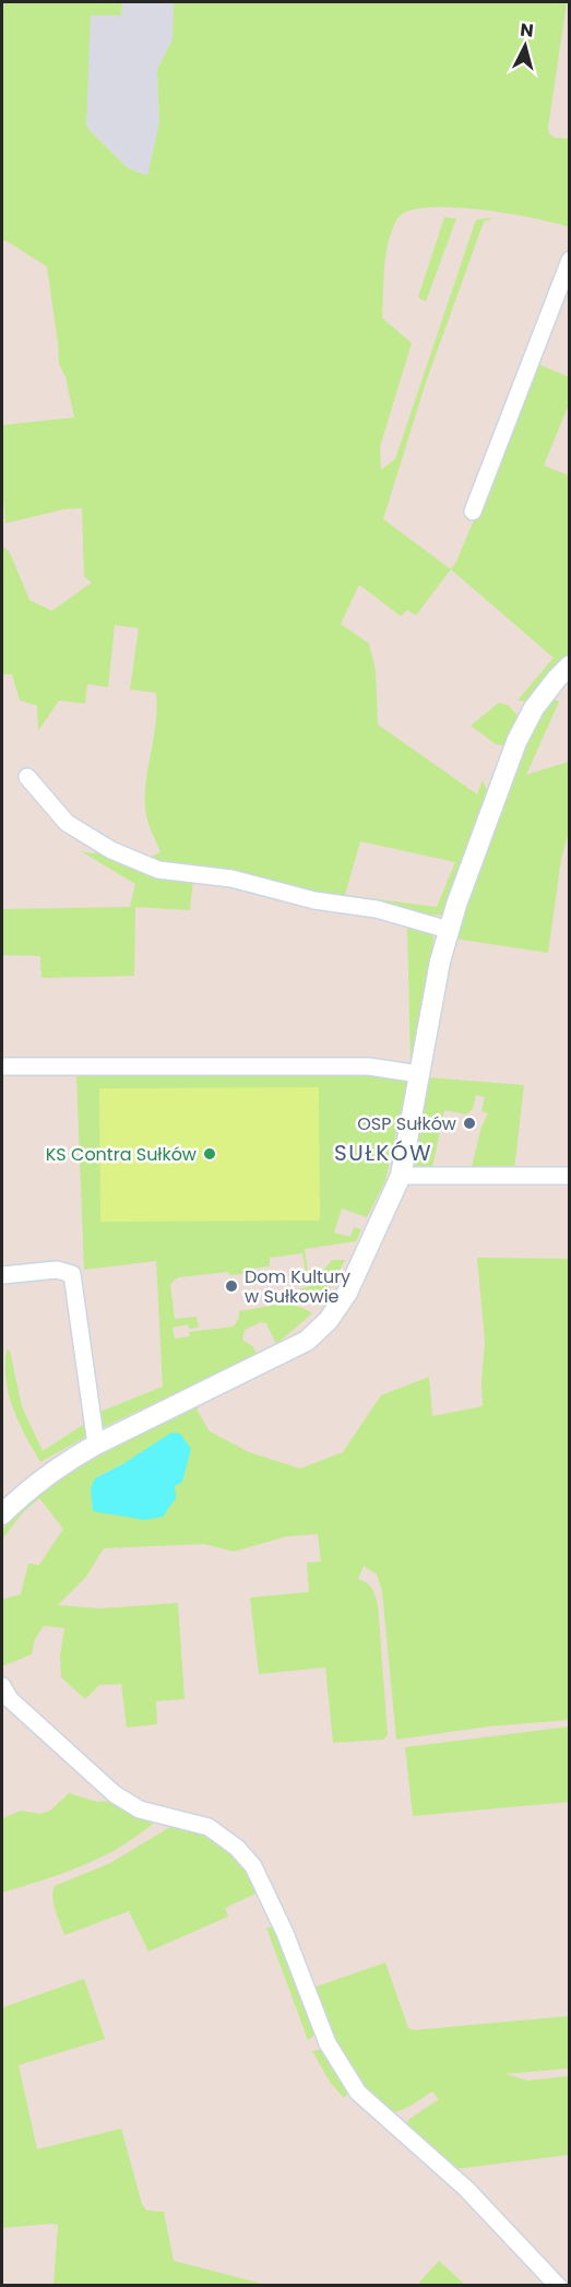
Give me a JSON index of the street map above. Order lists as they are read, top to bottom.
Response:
{
  "districts": ["SUŁKÓW"],
  "places": ["OSP Sułków", "KS Contra Sułków", "Dom Kultury w Sułkowie"],
  "north": "top"
}
